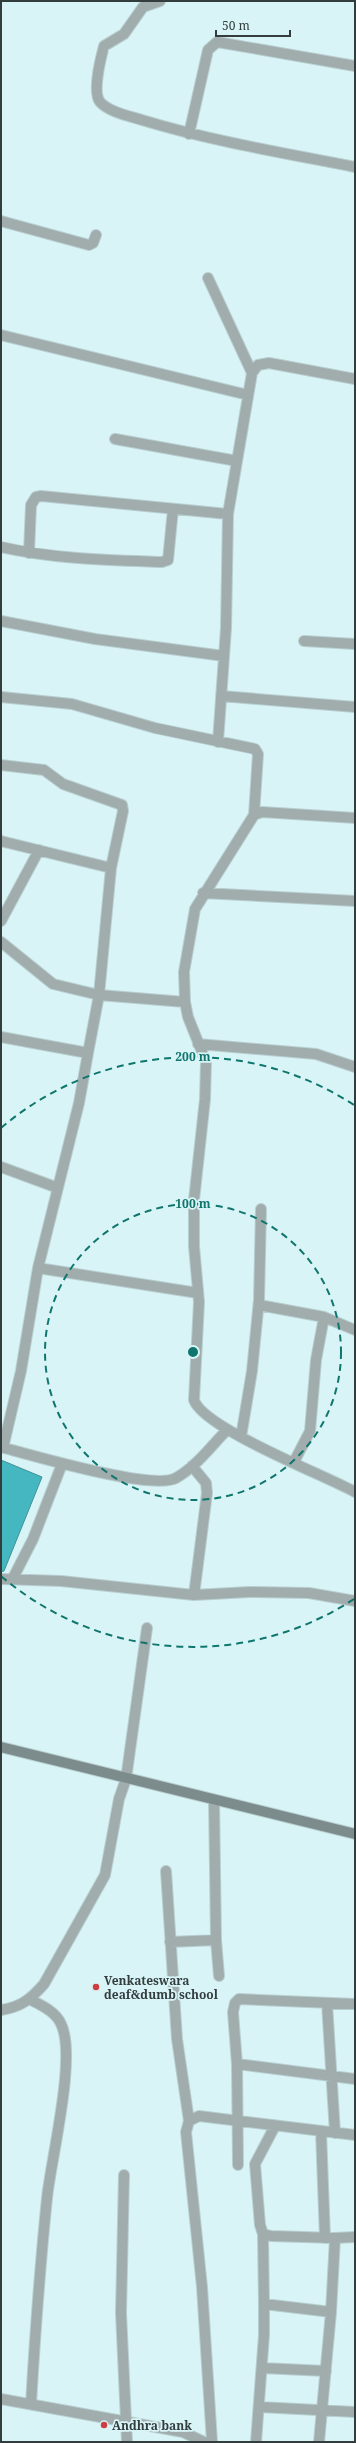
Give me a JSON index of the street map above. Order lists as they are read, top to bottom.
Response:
{
  "places": ["Venkateswara deaf&dumb school", "Andhra bank"],
  "scale_bar": "50 m",
  "rings": ["200 m", "100 m"]
}
